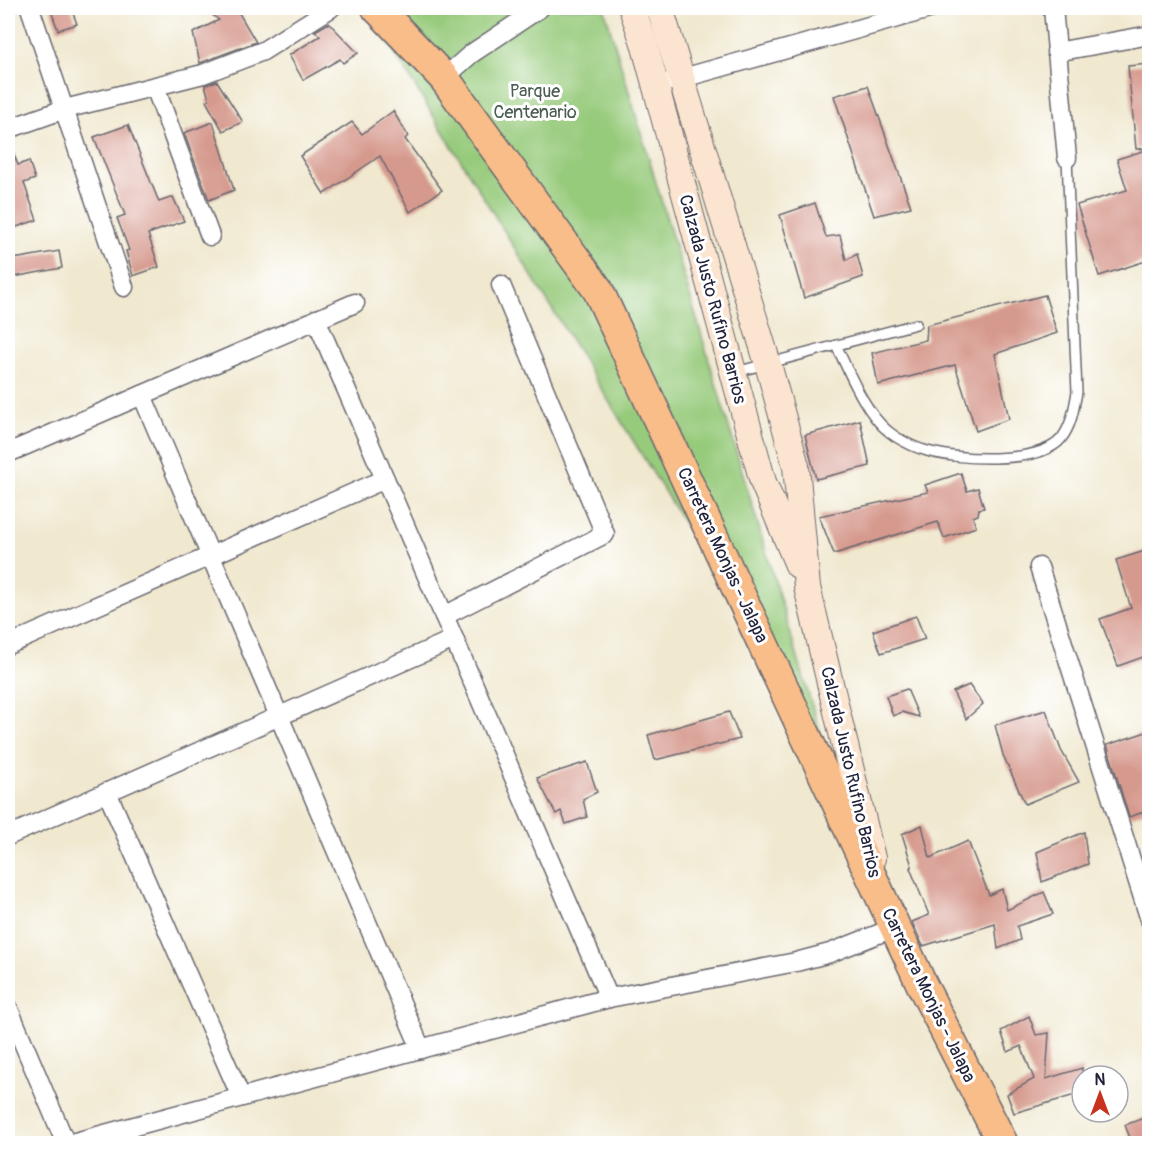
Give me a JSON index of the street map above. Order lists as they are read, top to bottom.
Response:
{
  "streets": {
    "main road": ["Carretera Monjas - Jalapa"],
    "street": ["Calzada Justo Rufino Barrios"]
  },
  "crossings": [
    ["Calzada Justo Rufino Barrios", "Carretera Monjas - Jalapa"]
  ],
  "parks": ["Parque Centenario"],
  "north": "top"
}
